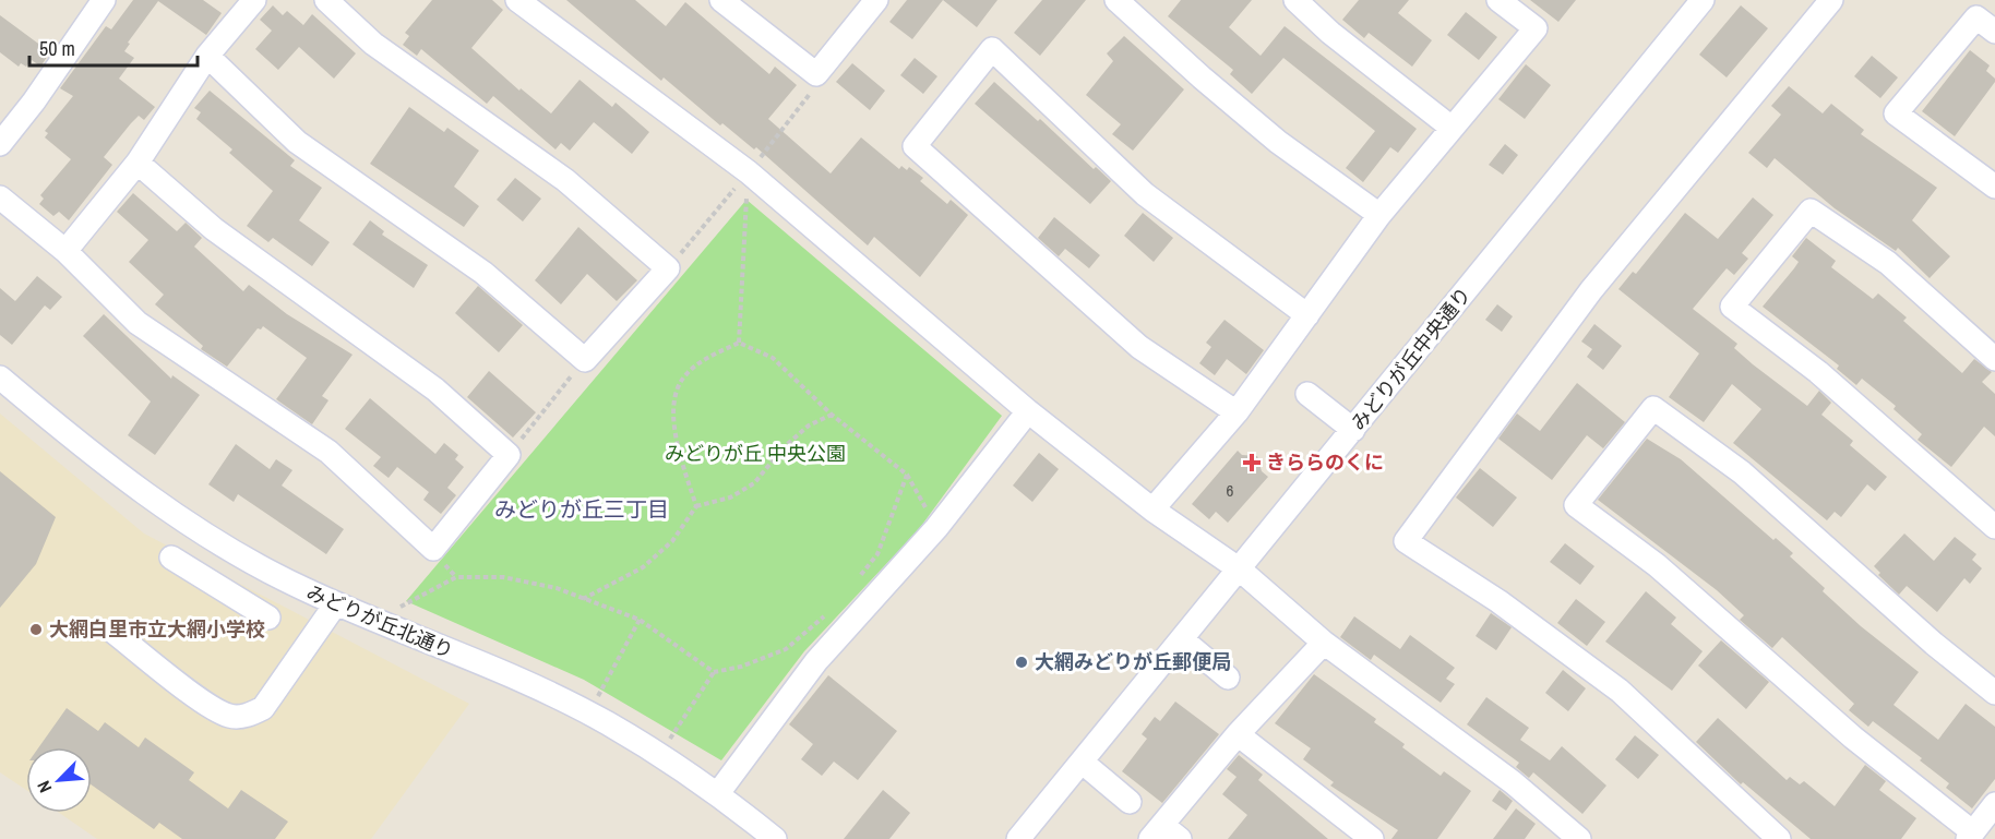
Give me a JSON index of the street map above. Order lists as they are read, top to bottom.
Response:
{
  "streets": {
    "street": ["みどりが丘中央通り", "みどりが丘北通り"]
  },
  "districts": ["みどりが丘三丁目"],
  "parks": ["みどりが丘 中央公園"],
  "places": {
    "health": ["きららのくに"],
    "other": ["大網白里市立大網小学校", "大網みどりが丘郵便局"]
  },
  "house_numbers": ["6"],
  "scale_bar": "50 m",
  "north": "bottom left"
}
